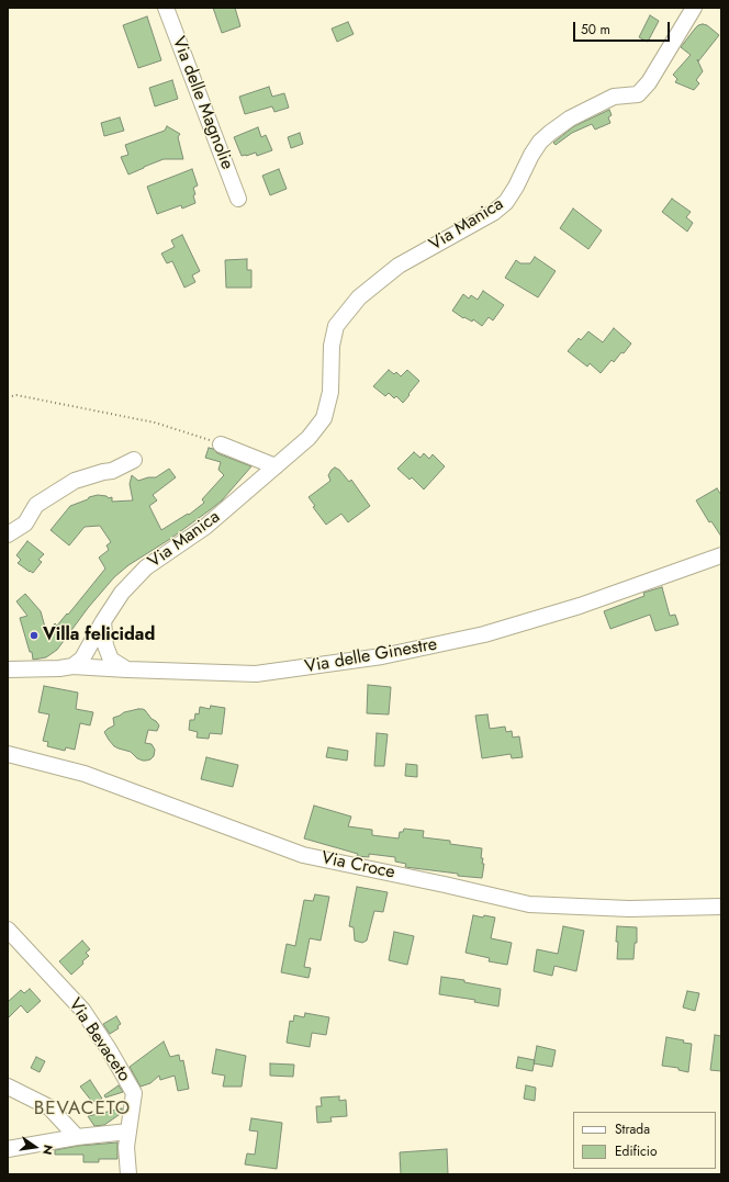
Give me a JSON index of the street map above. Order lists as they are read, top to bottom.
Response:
{
  "streets": {
    "street": [
      "Via delle Magnolie",
      "Via Manica",
      "Via delle Ginestre",
      "Via Croce",
      "Via Bevaceto"
    ]
  },
  "crossings": [
    ["Via Manica", "Via delle Ginestre"]
  ],
  "districts": ["BEVACETO"],
  "places": ["Villa felicidad"],
  "legend": ["Strada", "Edificio"],
  "scale_bar": "50 m",
  "north": "right"
}
